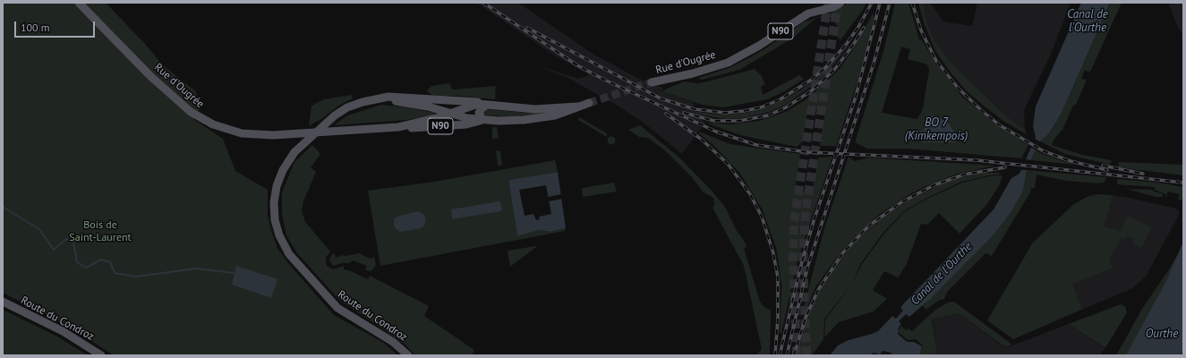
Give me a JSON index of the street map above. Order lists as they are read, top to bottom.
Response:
{
  "streets": {
    "main road": ["N90", "Rue d'Ougrée", "Route du Condroz"]
  },
  "crossings": [
    ["Rue d'Ougrée", "Route du Condroz"]
  ],
  "water": ["Canal de l'Ourthe", "BO 7 (Kimkempois)", "Ourthe"],
  "parks": ["Bois de Saint-Laurent"],
  "scale_bar": "100 m"
}
